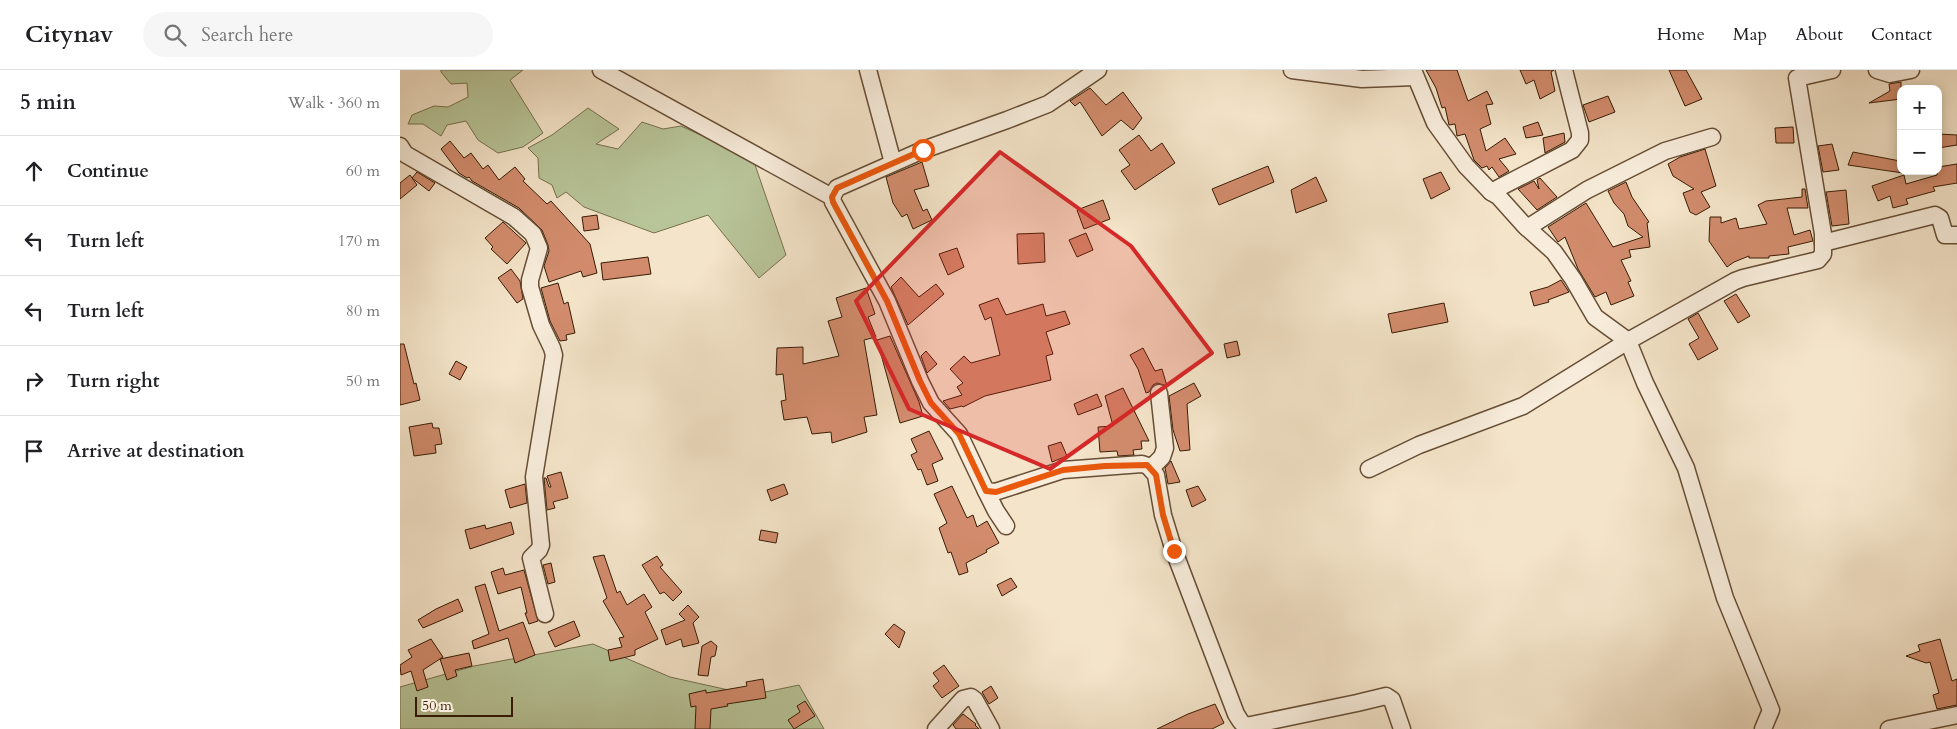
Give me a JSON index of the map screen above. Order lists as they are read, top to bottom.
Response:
{
  "scale_bar": "50 m",
  "page": {
    "header": "Citynav",
    "search": "Search here",
    "nav": [
      "Home",
      "Map",
      "About",
      "Contact"
    ],
    "heading": ["5 min", "Walk · 360 m"],
    "map_buttons": ["+", "−"],
    "list": [
      ["Continue", "60 m"],
      ["Turn left", "170 m"],
      ["Turn left", "80 m"],
      ["Turn right", "50 m"],
      "Arrive at destination"
    ],
    "scale": "50 m"
  }
}
